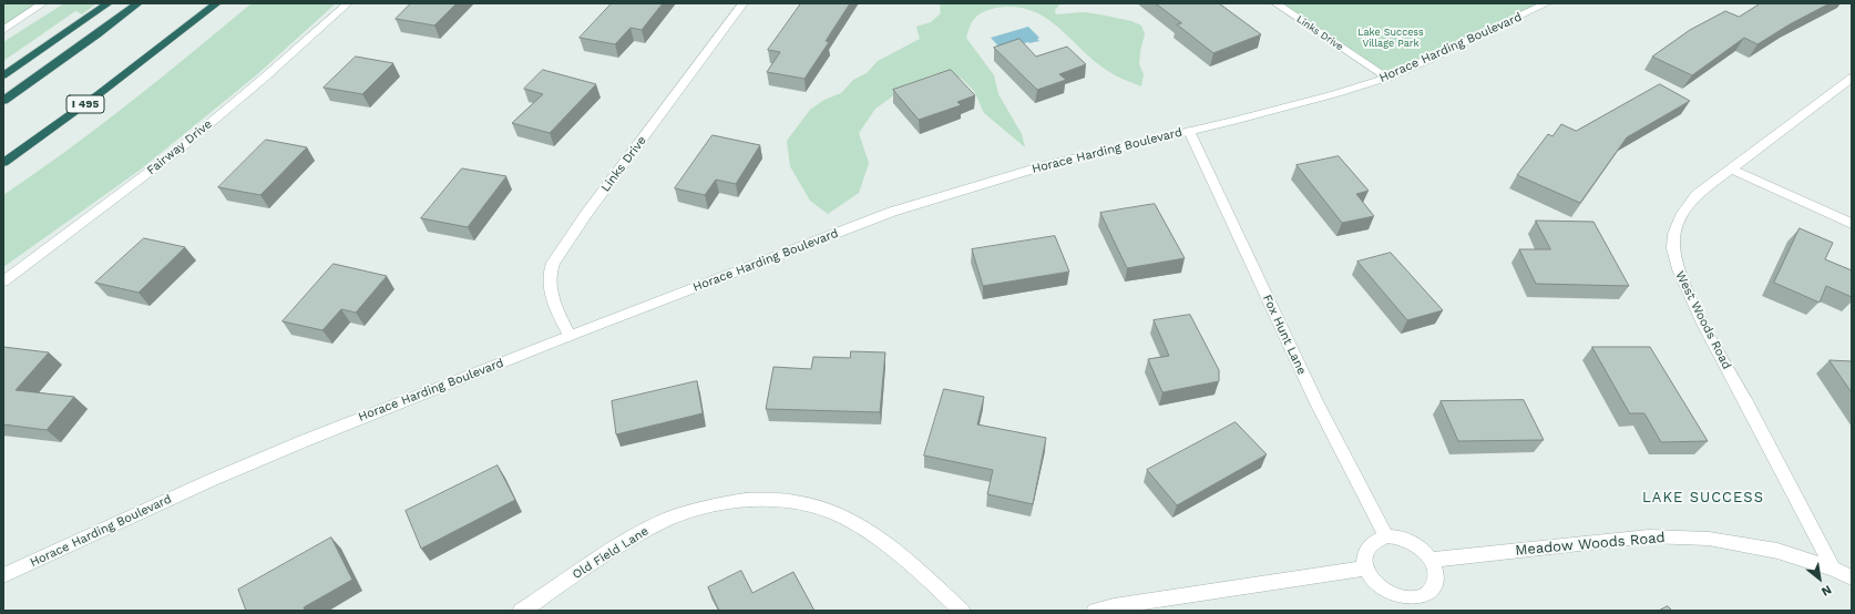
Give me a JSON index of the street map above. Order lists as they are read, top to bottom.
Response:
{
  "streets": {
    "highway": ["I 495"],
    "street": [
      "Links Drive",
      "Horace Harding Boulevard",
      "Fairway Drive",
      "West Woods Road",
      "Fox Hunt Lane",
      "Meadow Woods Road",
      "Old Field Lane"
    ]
  },
  "crossings": [
    ["Links Drive", "Horace Harding Boulevard"],
    ["Horace Harding Boulevard", "Fox Hunt Lane"],
    ["West Woods Road", "Meadow Woods Road"],
    ["Fox Hunt Lane", "Meadow Woods Road"]
  ],
  "districts": ["LAKE SUCCESS"],
  "parks": ["Lake Success Village Park"],
  "north": "bottom right"
}
